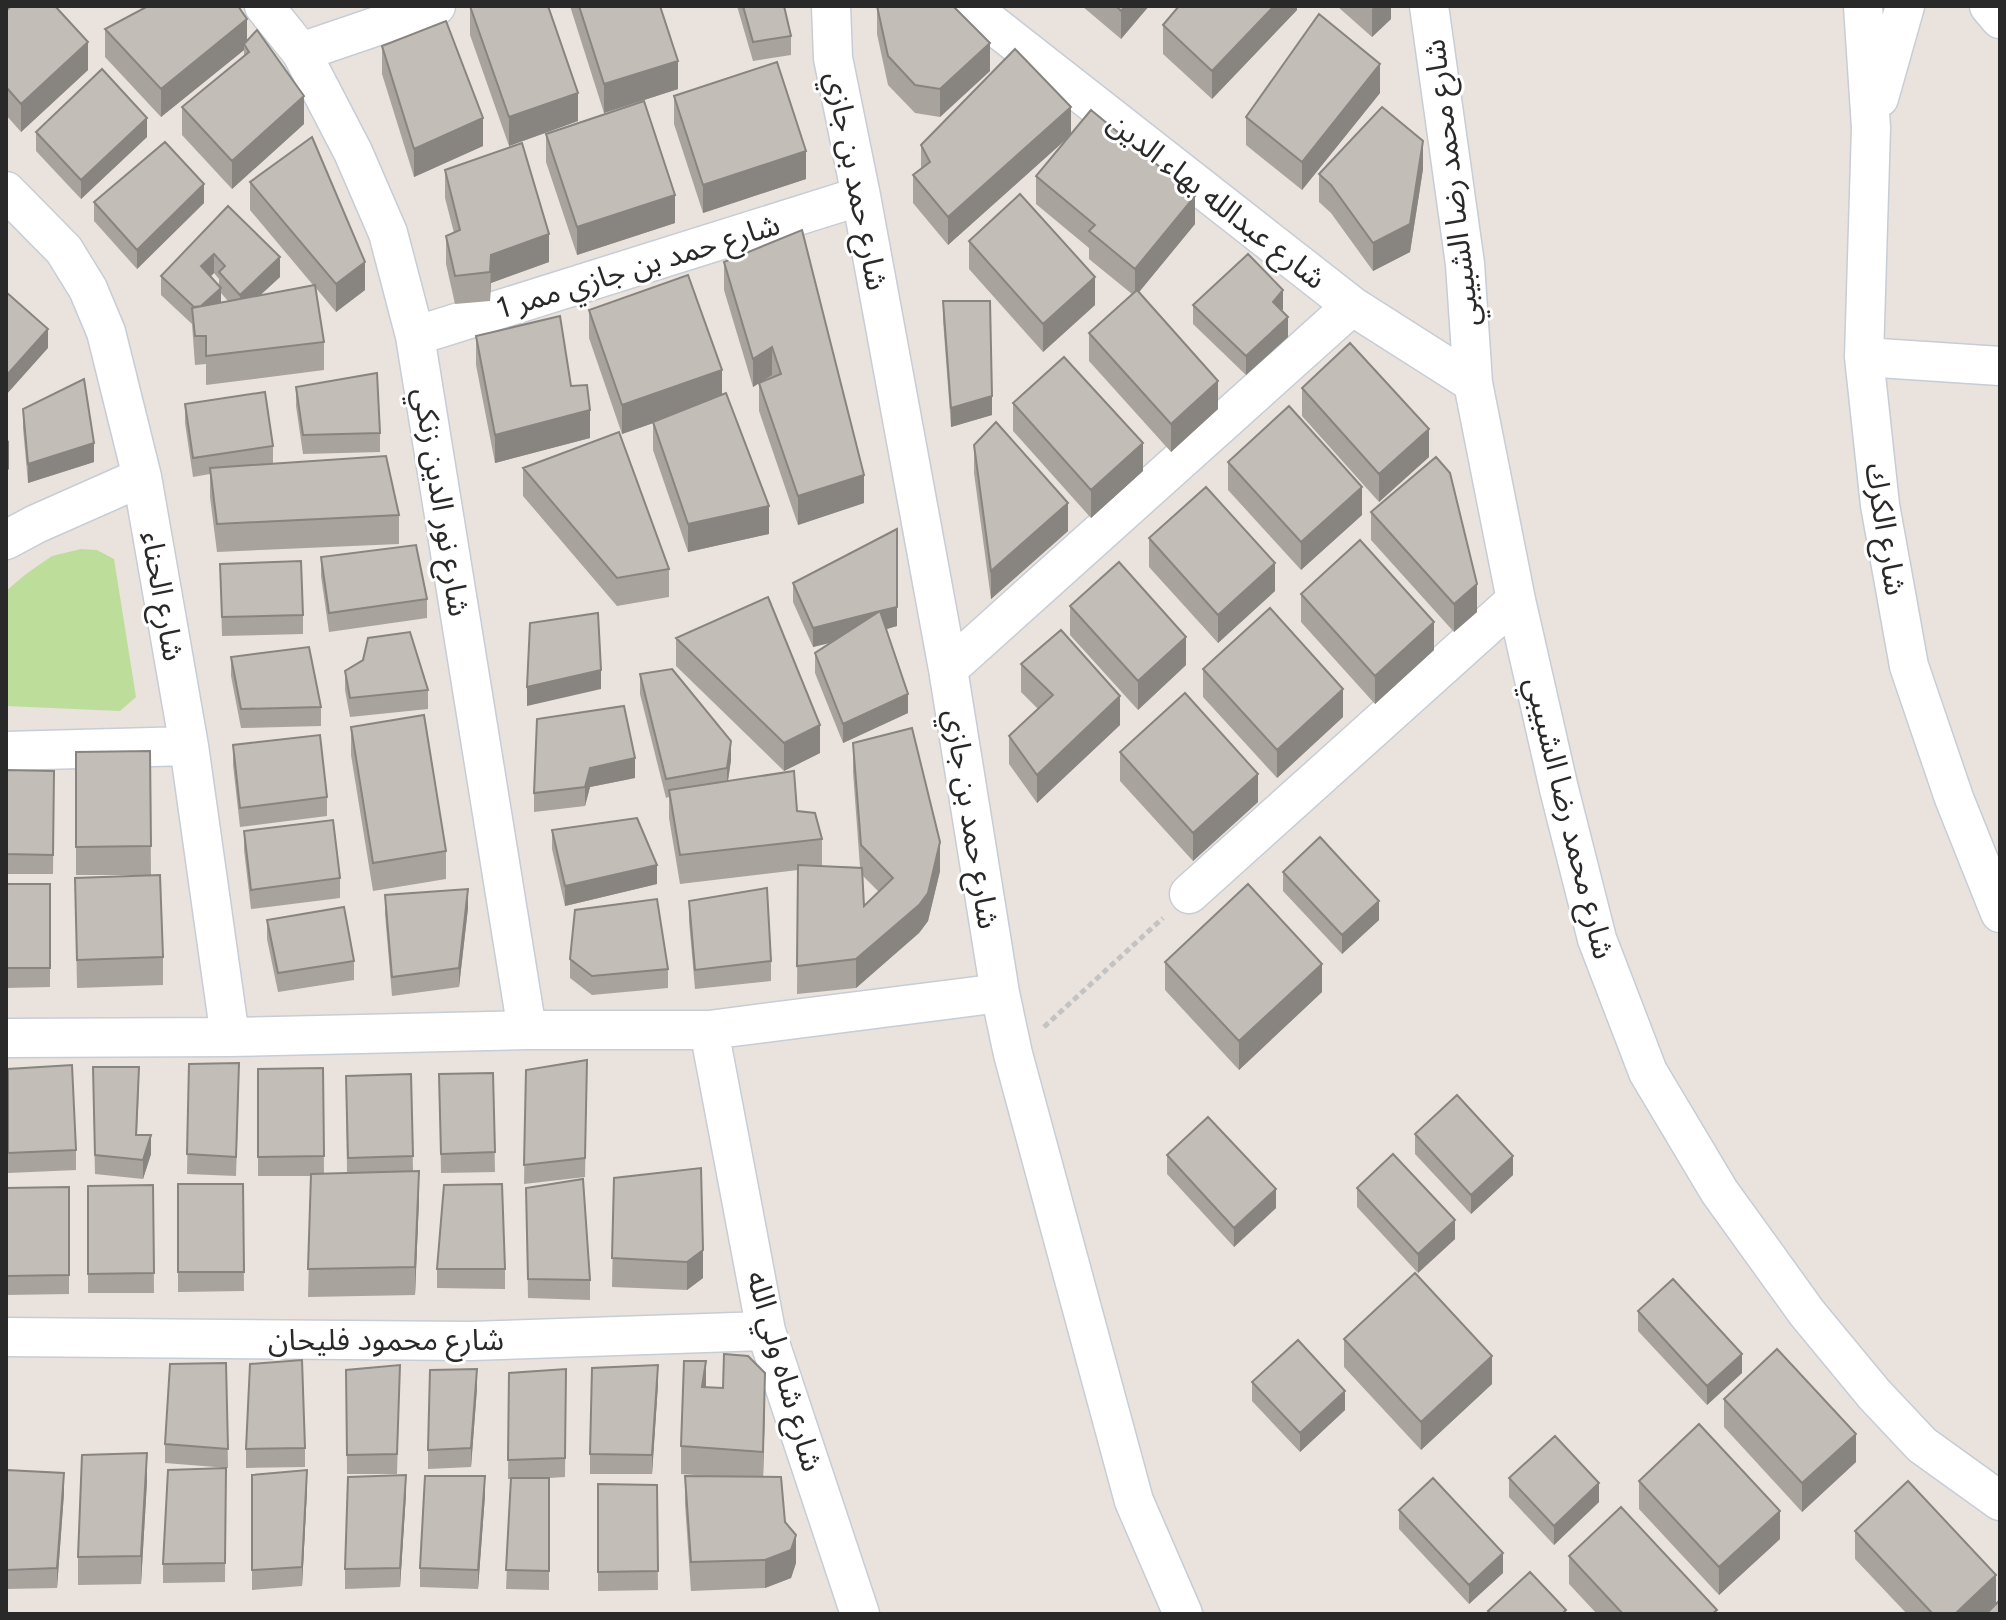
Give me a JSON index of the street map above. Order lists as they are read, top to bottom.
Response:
{
  "streets": {
    "street": [
      "شارع حمد بن جازي",
      "شارع محمد رضا الشبيبي",
      "شارع عبدالله بهاء الدين",
      "شارع حمد بن جازي ممر 1",
      "شارع نور الدين زنكي",
      "شارع الكرك",
      "شارع الحناء",
      "شارع محمود فليحان",
      "شارع شاه ولي الله"
    ]
  },
  "crossings": [
    ["شارع حمد بن جازي", "شارع حمد بن جازي ممر 1"],
    ["شارع محمد رضا الشبيبي", "شارع عبدالله بهاء الدين"],
    ["شارع حمد بن جازي ممر 1", "شارع نور الدين زنكي"],
    ["شارع محمود فليحان", "شارع شاه ولي الله"]
  ]
}
